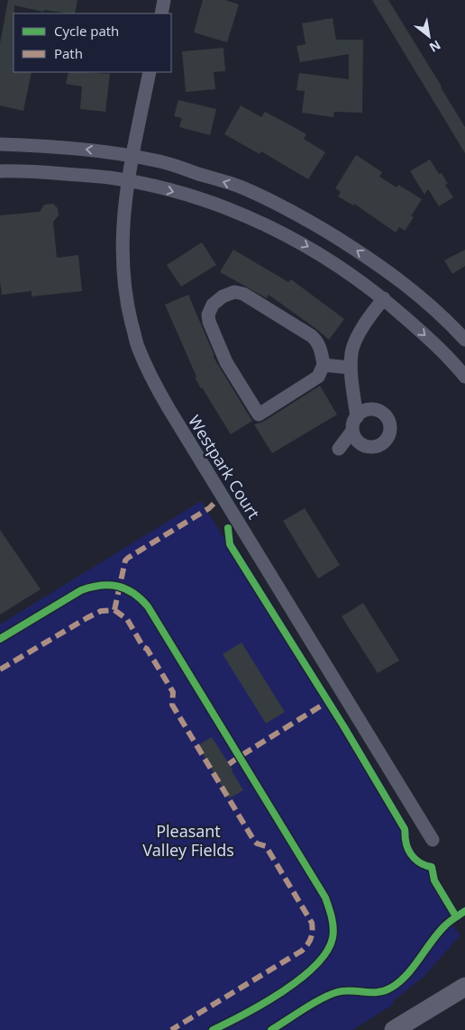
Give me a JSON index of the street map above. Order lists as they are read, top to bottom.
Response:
{
  "streets": {
    "street": ["Westpark Court"]
  },
  "parks": ["Pleasant Valley Fields"],
  "legend": ["Cycle path", "Path"],
  "north": "bottom right"
}
